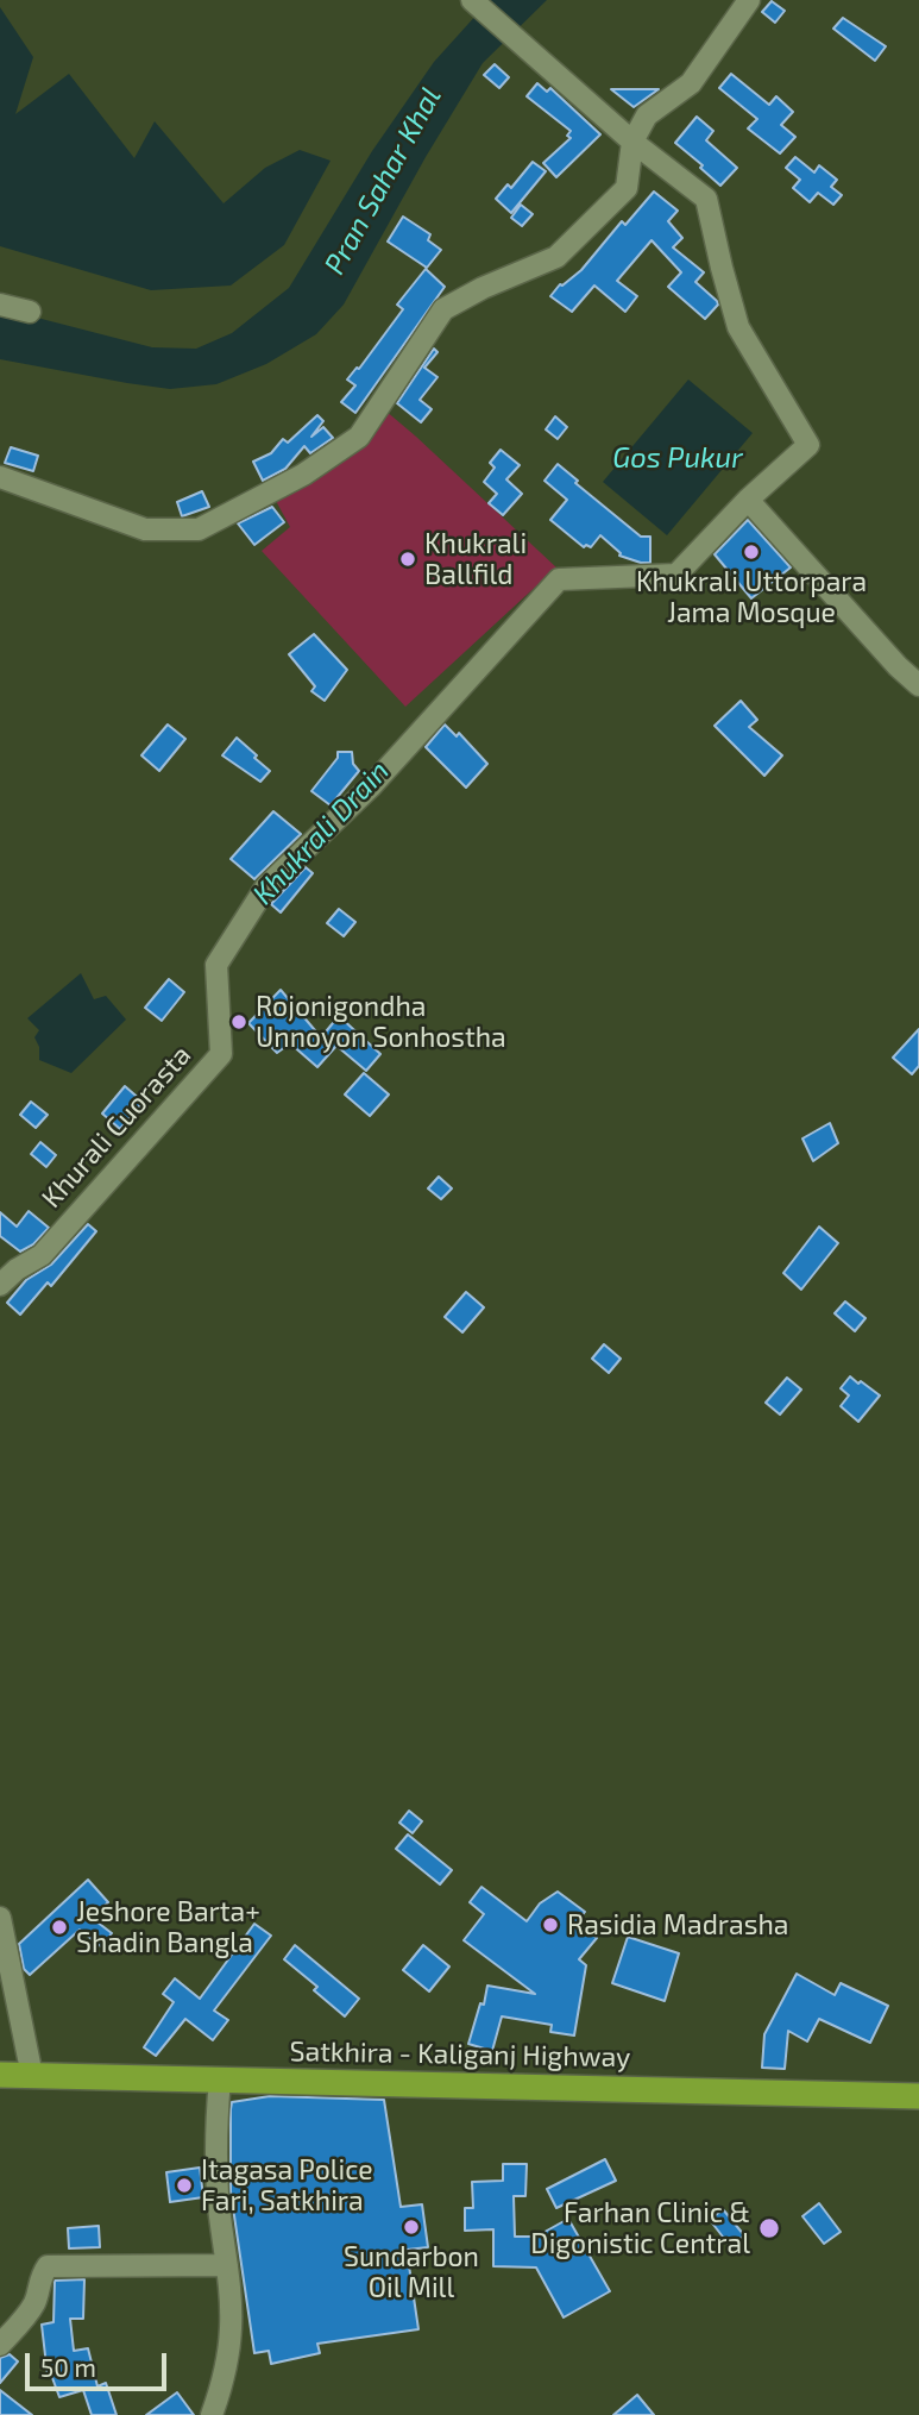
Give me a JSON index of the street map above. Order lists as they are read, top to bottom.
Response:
{
  "streets": {
    "highway": ["Satkhira - Kaliganj Highway"],
    "street": ["Khurali Cuorasta"]
  },
  "water": ["Pran Sahar Khal", "Gos Pukur", "Khukrali Drain"],
  "places": [
    "Khukrali Uttorpara Jama Mosque",
    "Khukrali Ballfild",
    "Rojonigondha Unnoyon Sonhostha",
    "Rasidia Madrasha",
    "Jeshore Barta+ Shadin Bangla",
    "Itagasa Police Fari, Satkhira",
    "Sundarbon Oil Mill",
    "Farhan Clinic & Digonistic Central"
  ],
  "scale_bar": "50 m"
}
